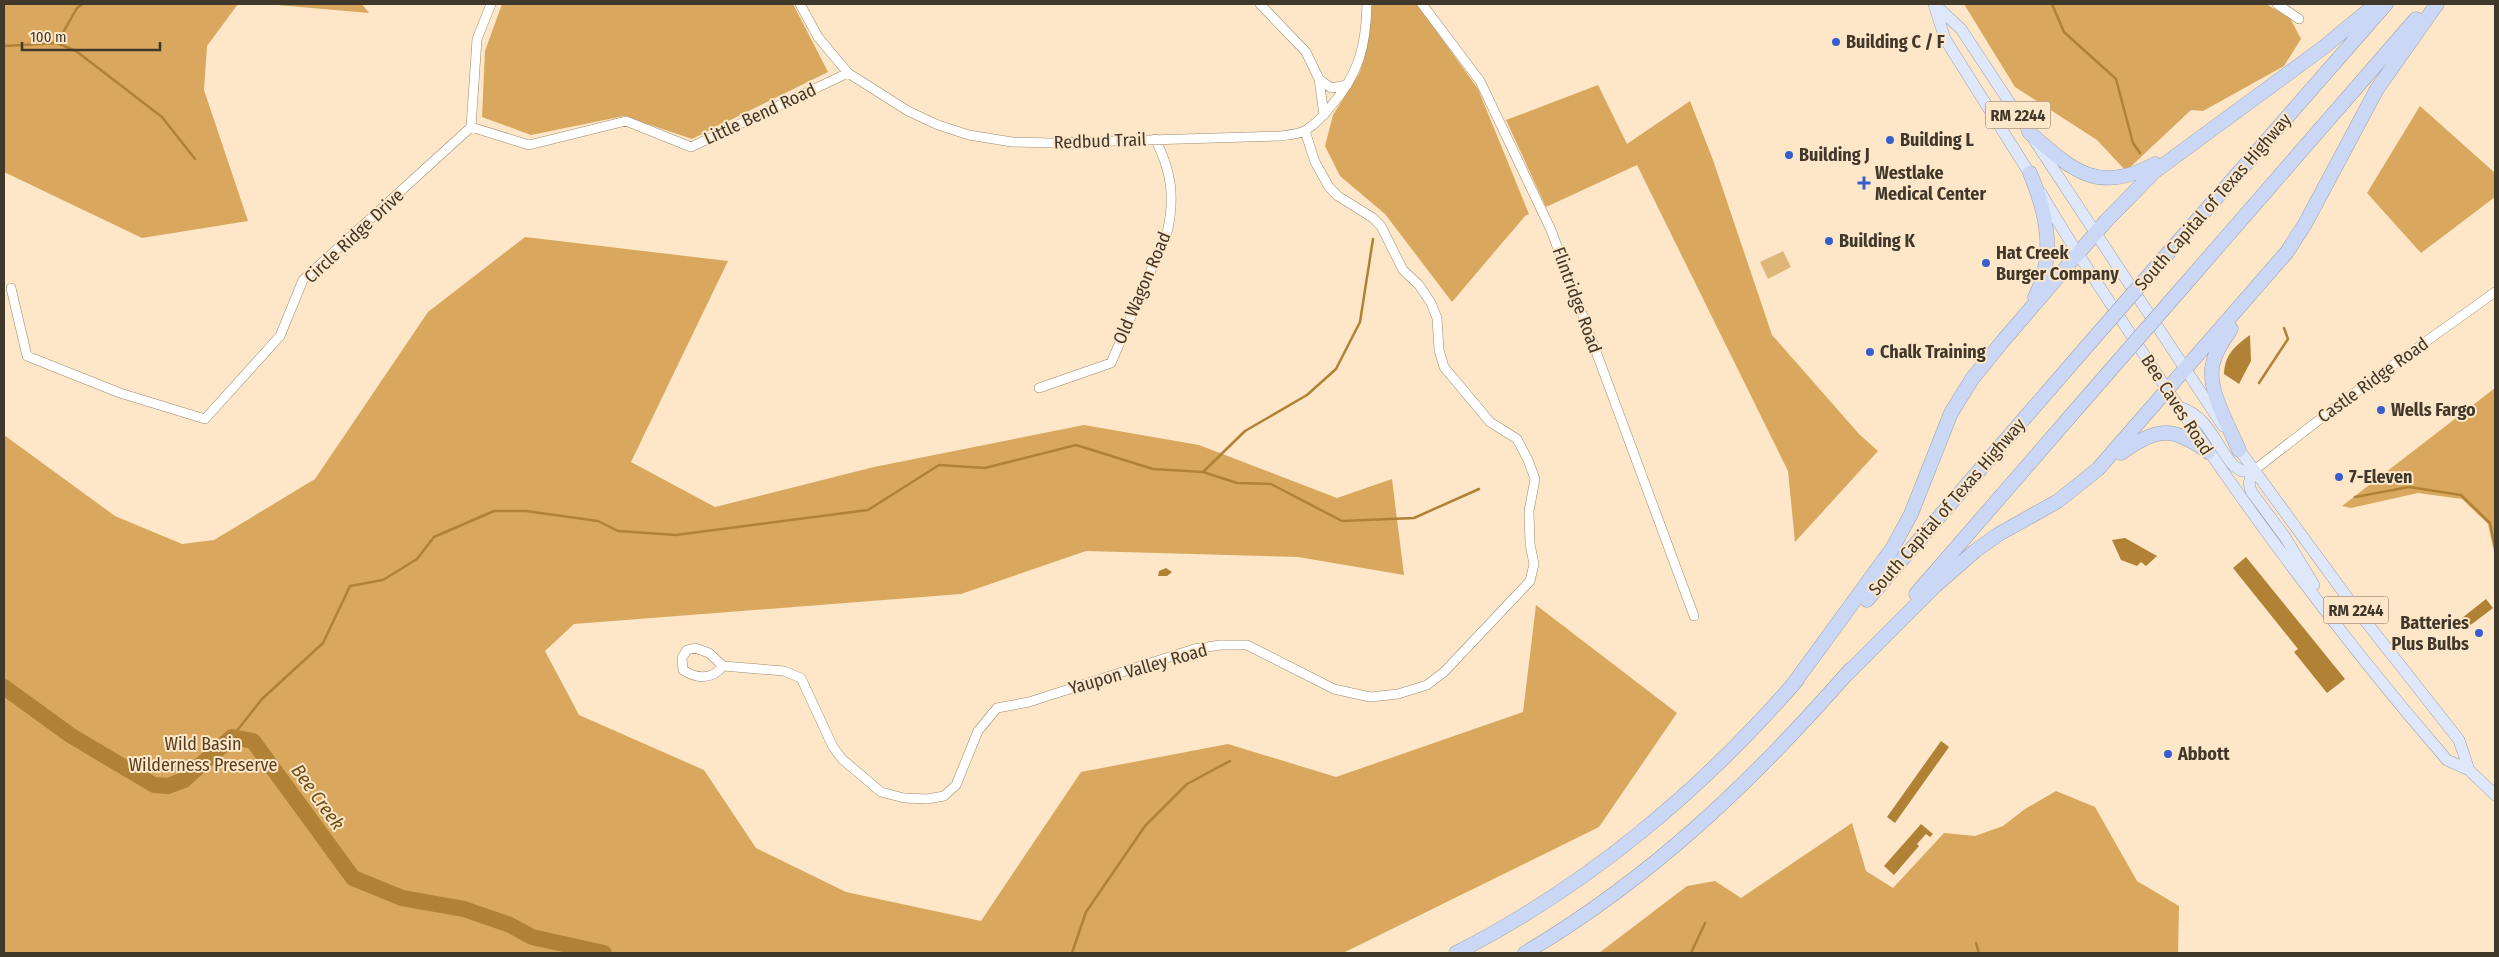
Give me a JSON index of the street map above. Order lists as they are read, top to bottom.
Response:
{
  "streets": {
    "highway": ["South Capital of Texas Highway"],
    "main road": ["RM 2244", "Bee Caves Road"],
    "street": [
      "Little Bend Road",
      "Redbud Trail",
      "Circle Ridge Drive",
      "Old Wagon Road",
      "Flintridge Road",
      "Castle Ridge Road",
      "Yaupon Valley Road"
    ]
  },
  "crossings": [
    ["Little Bend Road", "Redbud Trail"],
    ["Little Bend Road", "Circle Ridge Drive"],
    ["Redbud Trail", "Old Wagon Road"],
    ["Redbud Trail", "Yaupon Valley Road"],
    ["Castle Ridge Road", "Bee Caves Road"]
  ],
  "water": ["Bee Creek"],
  "parks": ["Wild Basin Wilderness Preserve"],
  "places": {
    "other": [
      "Building C / F",
      "Building L",
      "Building J",
      "Building K",
      "Hat Creek Burger Company",
      "Chalk Training",
      "Wells Fargo",
      "7-Eleven",
      "Batteries Plus Bulbs",
      "Abbott"
    ],
    "health": ["Westlake Medical Center"]
  },
  "scale_bar": "100 m"
}
